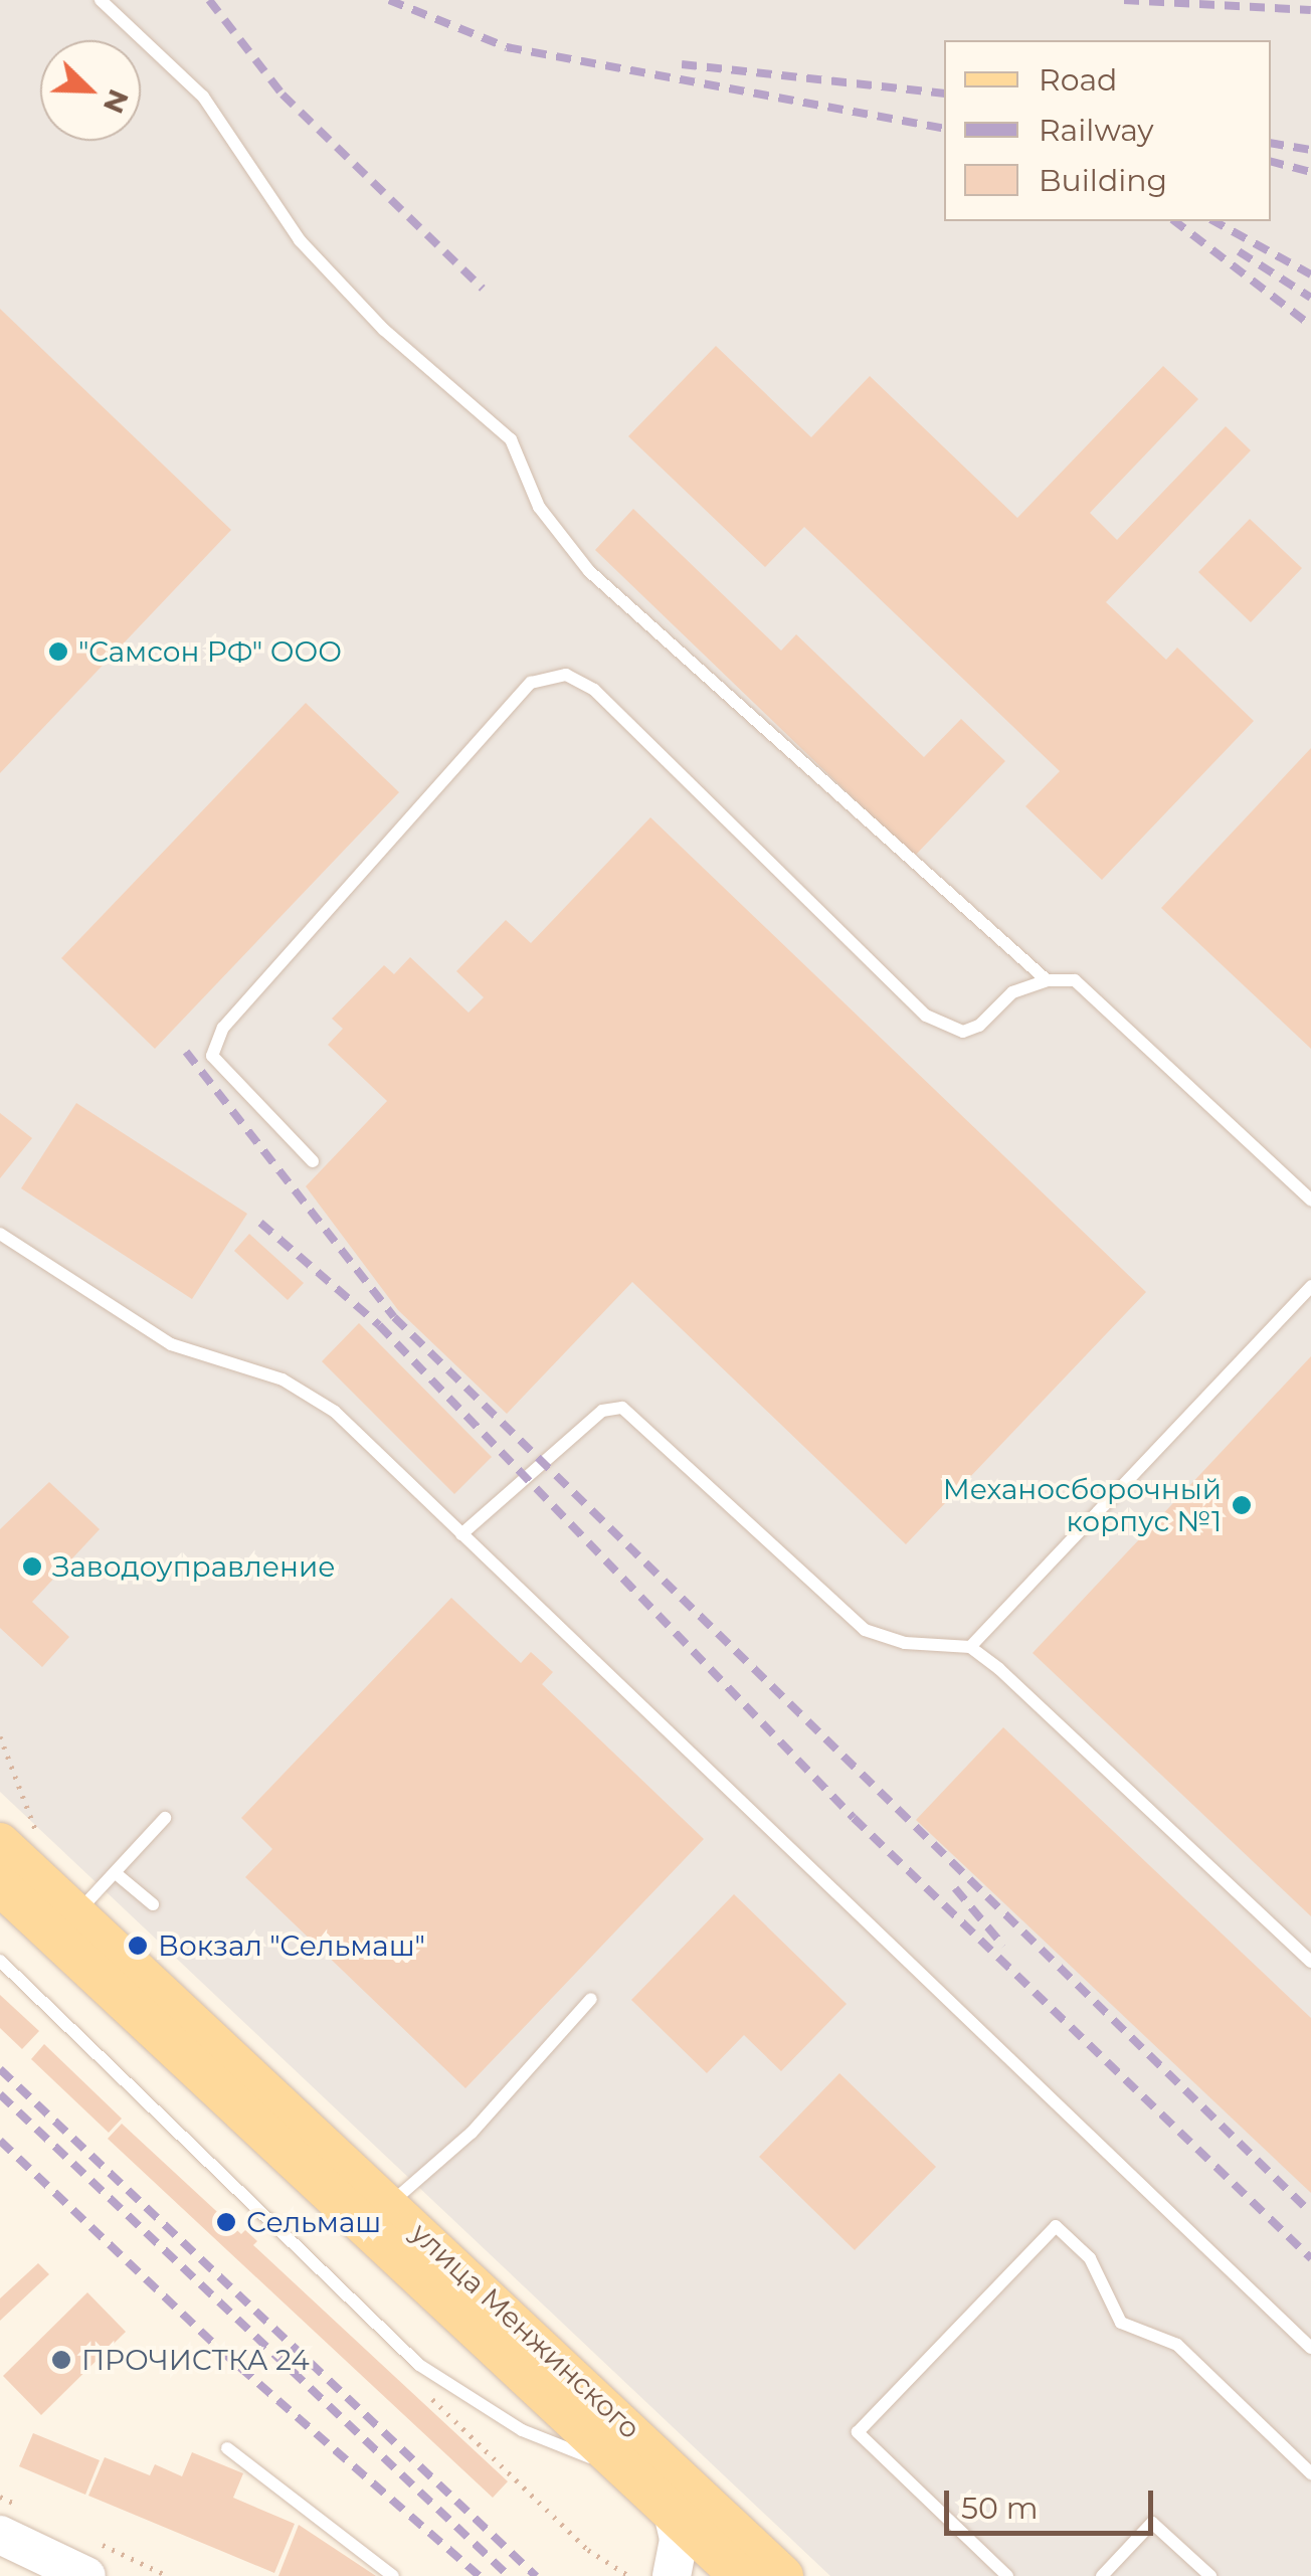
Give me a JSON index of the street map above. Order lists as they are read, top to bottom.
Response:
{
  "streets": {
    "main road": ["улица Менжинского"]
  },
  "places": [
    "\"Самсон РФ\" ООО",
    "Механосборочный корпус №1",
    "Заводоуправление",
    "Вокзал \"Сельмаш\"",
    "Сельмаш",
    "ПРОЧИСТКА 24"
  ],
  "legend": ["Road", "Railway", "Building"],
  "scale_bar": "50 m",
  "north": "bottom right"
}
